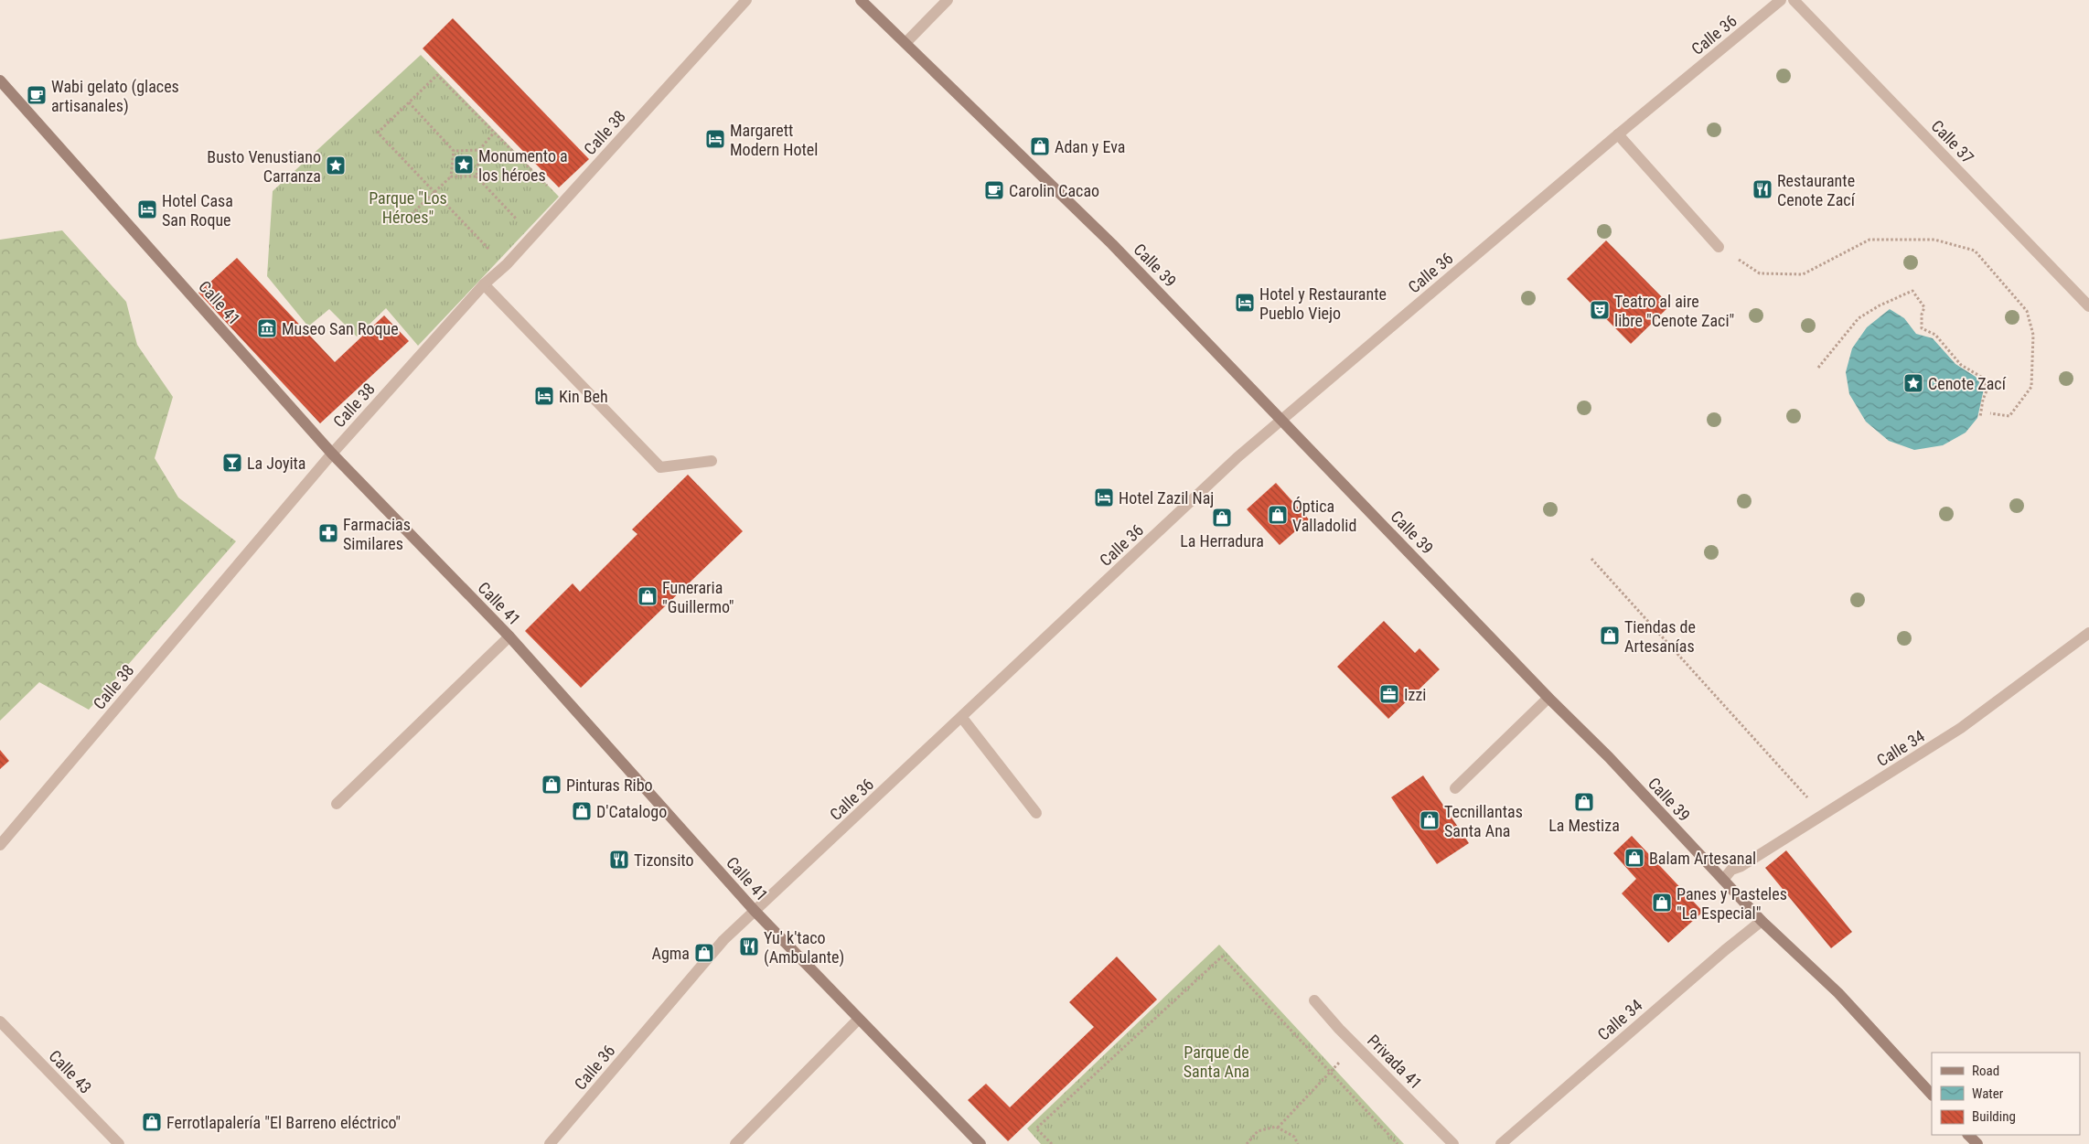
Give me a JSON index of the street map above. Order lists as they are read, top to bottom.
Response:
{
  "streets": {
    "main road": ["Calle 39", "Calle 41"],
    "street": [
      "Calle 36",
      "Calle 38",
      "Calle 37",
      "Calle 34",
      "Privada 41",
      "Calle 43"
    ]
  },
  "crossings": [
    ["Calle 36", "Calle 39"],
    ["Calle 36", "Calle 41"],
    ["Calle 38", "Calle 41"],
    ["Calle 39", "Calle 34"]
  ],
  "parks": ["Parque \"Los Héroes\"", "Parque de Santa Ana"],
  "places": {
    "cafe": ["Wabi gelato (glaces artisanales)", "Carolin Cacao"],
    "hotel": [
      "Margarett Modern Hotel",
      "Hotel Casa San Roque",
      "Hotel y Restaurante Pueblo Viejo",
      "Kin Beh",
      "Hotel Zazil Naj"
    ],
    "shop": [
      "Adan y Eva",
      "Óptica Valladolid",
      "La Herradura",
      "Funeraria \"Guillermo\"",
      "Tiendas de Artesanías",
      "Pinturas Ribo",
      "La Mestiza",
      "D'Catalogo",
      "Tecnillantas Santa Ana",
      "Balam Artesanal",
      "Panes y Pasteles \"La Especial\"",
      "Agma",
      "Ferrotlapalería \"El Barreno eléctrico\""
    ],
    "place": ["Monumento a los héroes", "Busto Venustiano Carranza", "Cenote Zací"],
    "restaurant": ["Restaurante Cenote Zací", "Tizonsito", "Yu' k'taco (Ambulante)"],
    "theatre": ["Teatro al aire libre \"Cenote Zaci\""],
    "museum": ["Museo San Roque"],
    "bar": ["La Joyita"],
    "pharmacy": ["Farmacias Similares"],
    "office": ["Izzi"]
  },
  "legend": ["Road", "Water", "Building"]
}
